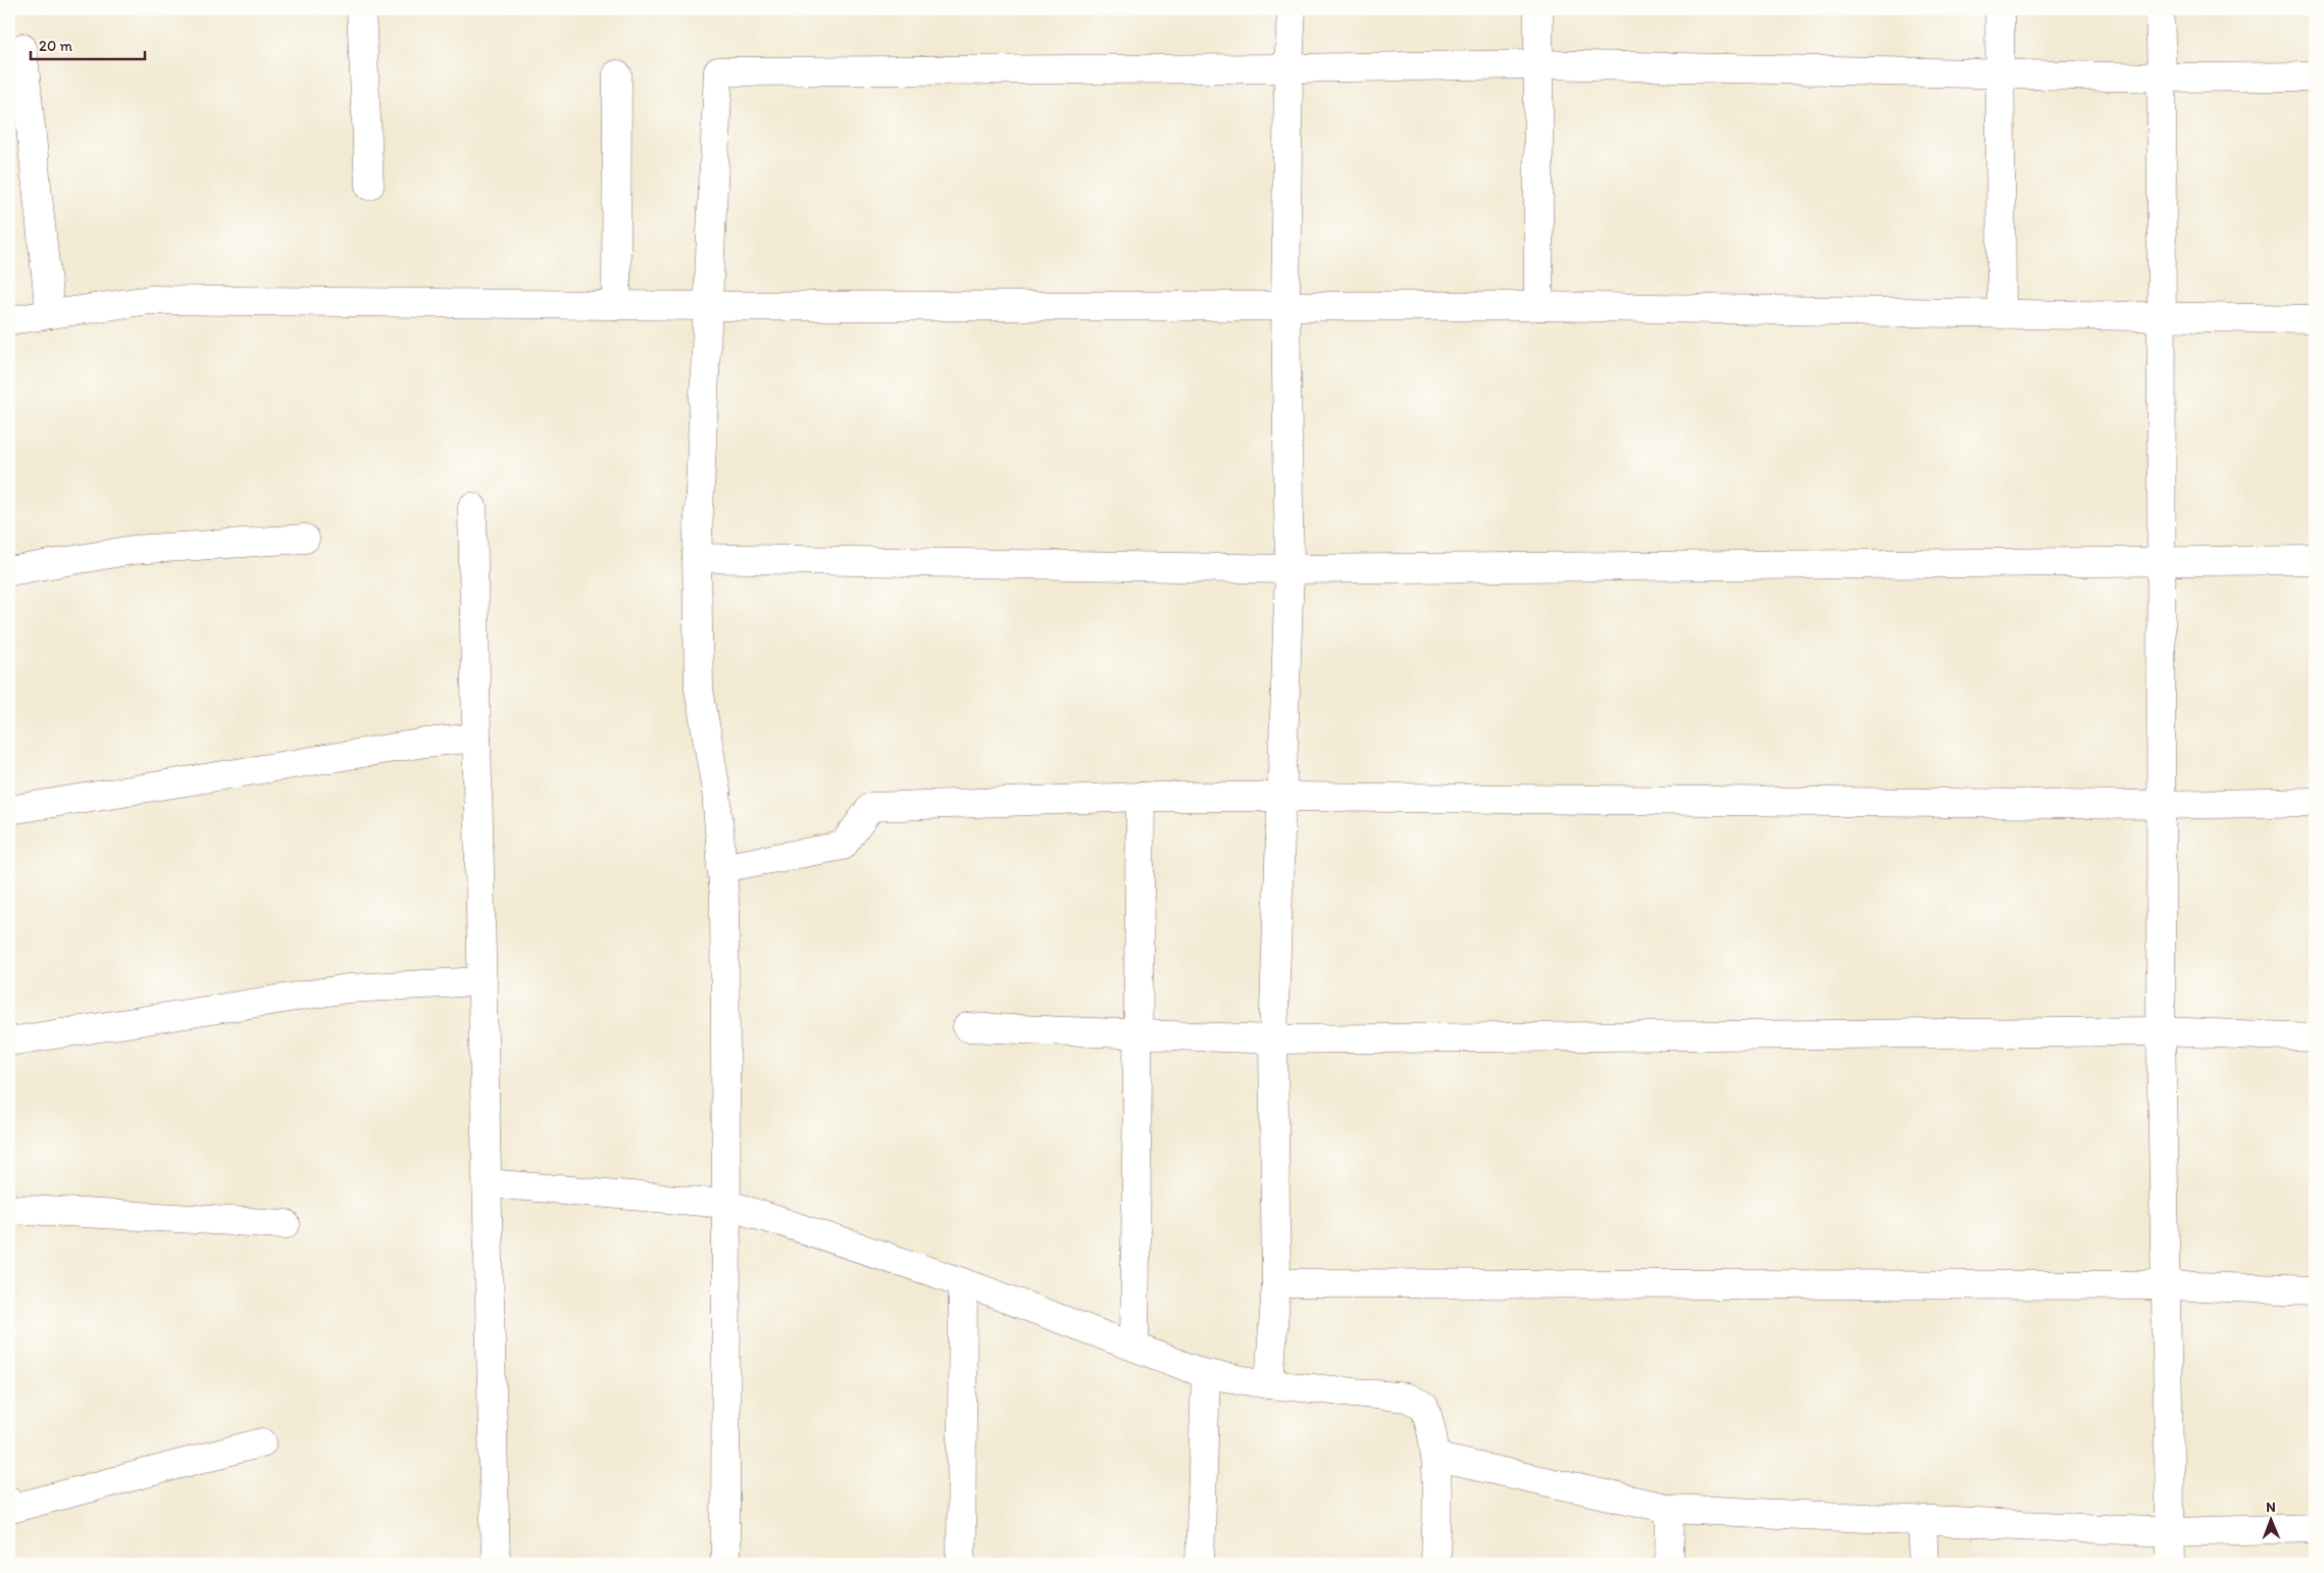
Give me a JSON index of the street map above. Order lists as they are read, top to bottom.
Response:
{
  "scale_bar": "20 m",
  "north": "top"
}
